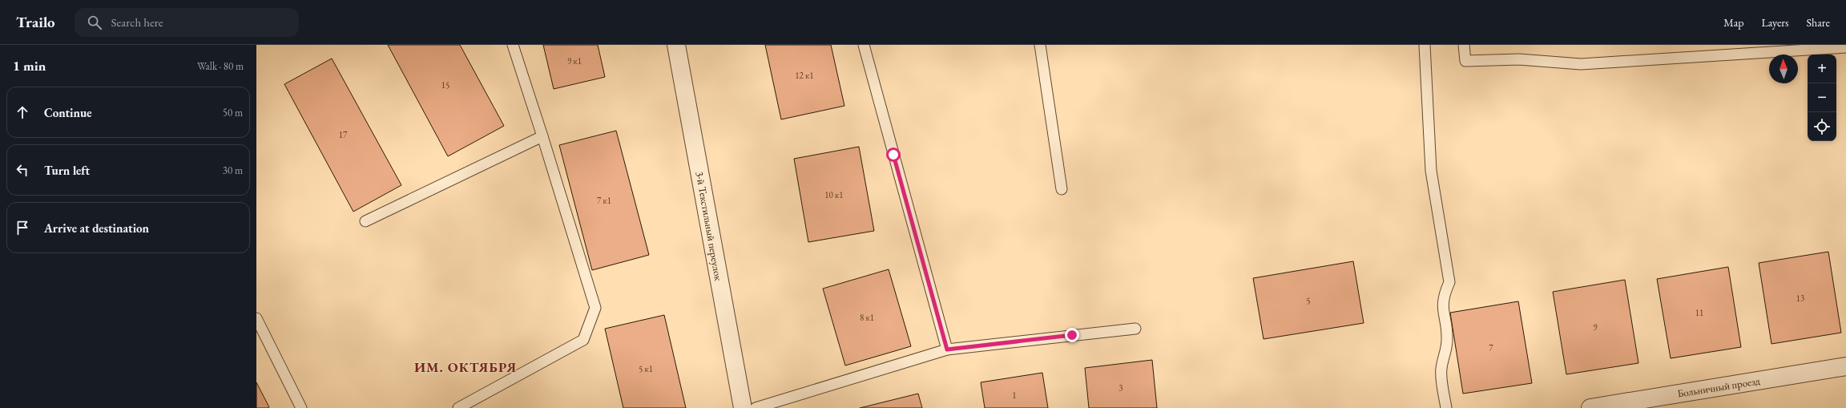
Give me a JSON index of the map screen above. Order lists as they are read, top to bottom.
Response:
{
  "streets": {
    "street": ["3-й Текстильный переулок", "Больничный проезд"]
  },
  "districts": ["ИМ. ОКТЯБРЯ"],
  "house_numbers": [
    "9 к1",
    "12 к1",
    "15",
    "17",
    "10 к1",
    "7 к1",
    "13",
    "5",
    "11",
    "8 к1",
    "9",
    "7",
    "5 к1",
    "3",
    "1"
  ],
  "north": "top",
  "page": {
    "header": "Trailo",
    "search": "Search here",
    "nav": ["Map", "Layers", "Share"],
    "heading": ["1 min", "Walk · 80 m"],
    "map_buttons": ["+", "−"],
    "list": [
      ["Continue", "50 m"],
      ["Turn left", "30 m"],
      "Arrive at destination"
    ]
  }
}
